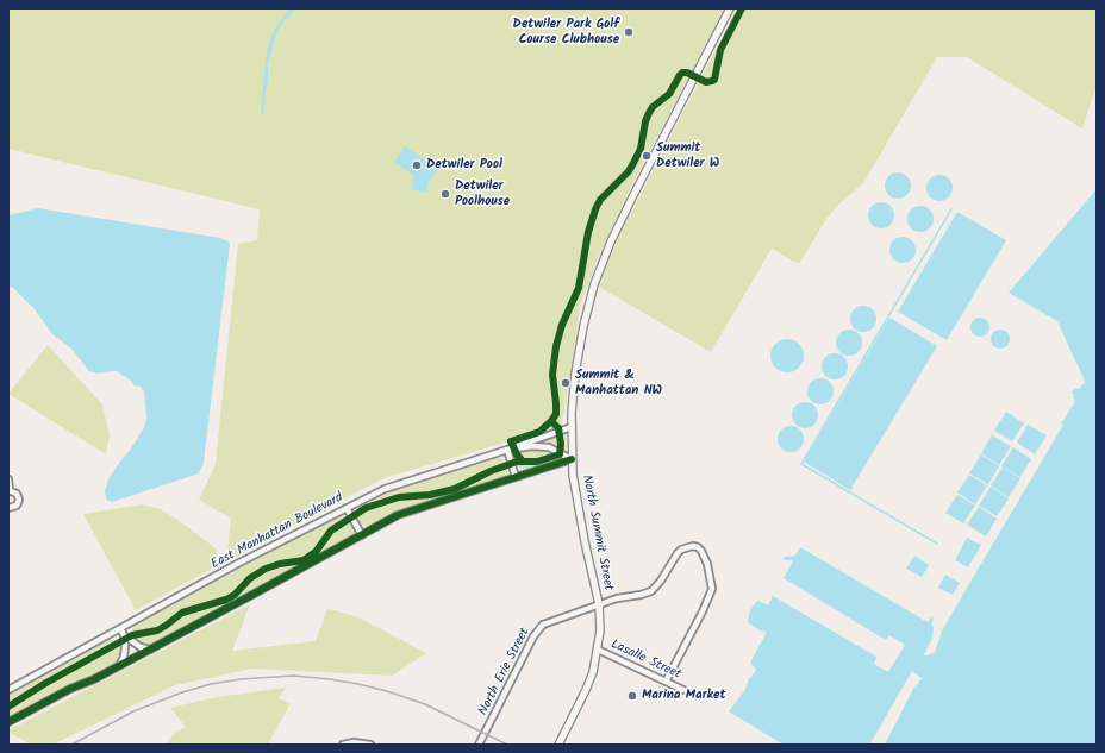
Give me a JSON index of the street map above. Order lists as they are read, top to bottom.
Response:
{
  "streets": {
    "main road": ["North Summit Street"],
    "street": ["East Manhattan Boulevard", "Lasalle Street", "North Erie Street"]
  },
  "crossings": [
    ["East Manhattan Boulevard", "North Summit Street"],
    ["North Summit Street", "Lasalle Street"],
    ["North Summit Street", "North Erie Street"],
    ["Lasalle Street", "North Erie Street"]
  ],
  "places": [
    "Detwiler Park Golf Course Clubhouse",
    "Summit Detwiler W",
    "Detwiler Pool",
    "Detwiler Poolhouse",
    "Summit & Manhattan NW",
    "Marina Market"
  ]
}
